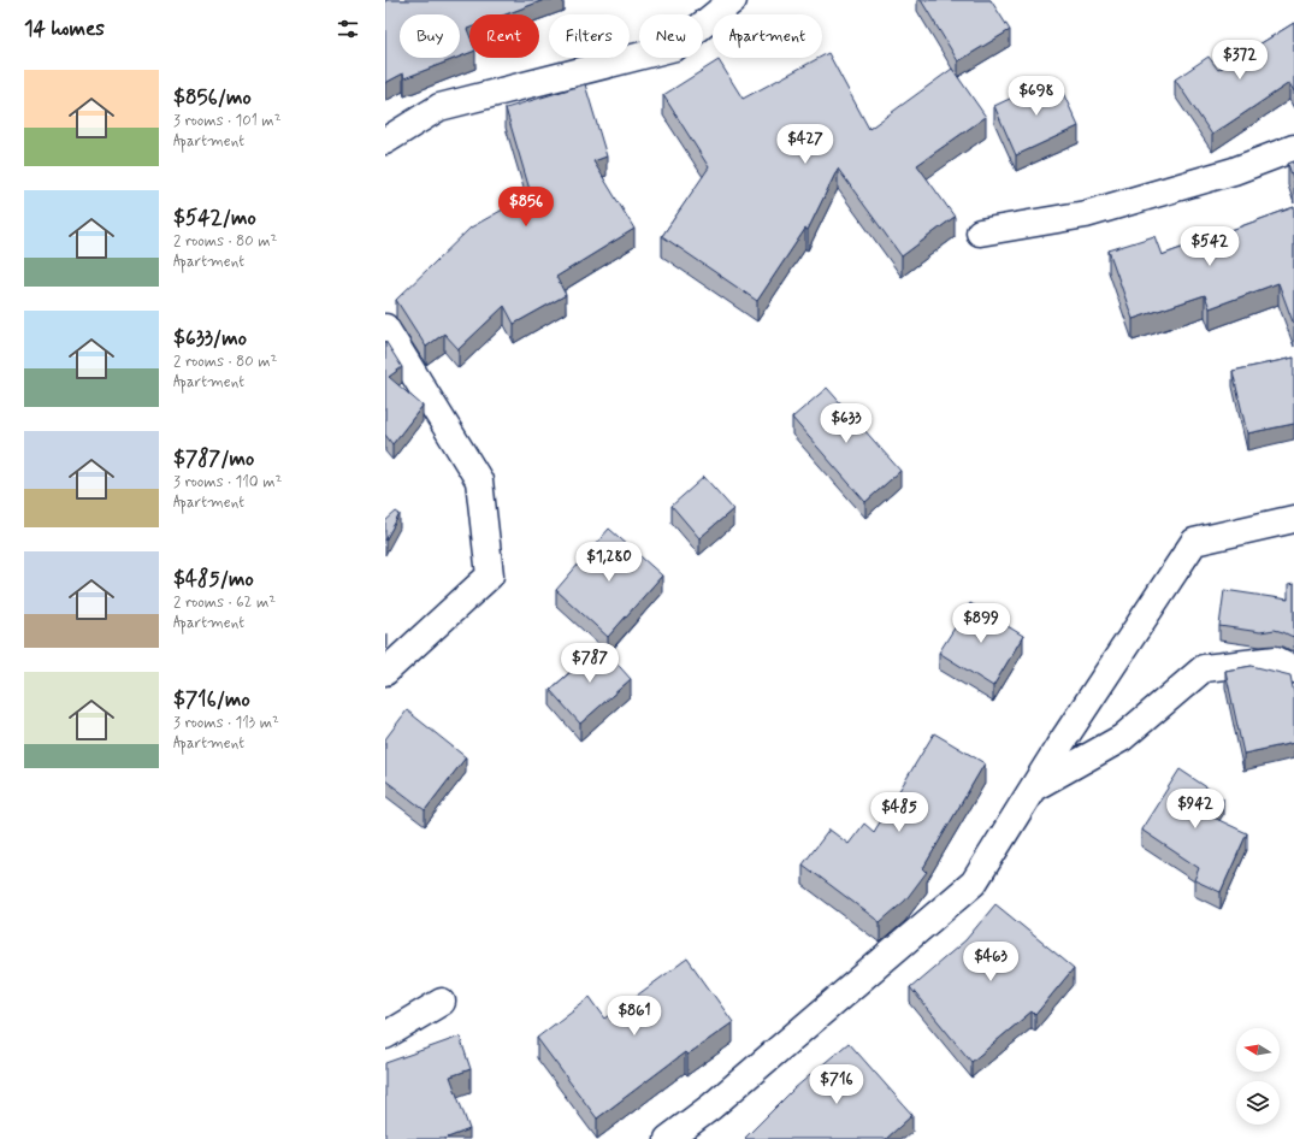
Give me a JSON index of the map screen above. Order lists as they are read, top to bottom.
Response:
{
  "north": "left",
  "page": {
    "heading": "14 homes",
    "chip": [
      "Buy",
      "Rent",
      "Filters",
      "New",
      "Apartment"
    ],
    "price": [
      "$372",
      "$698",
      "$427",
      "$856",
      "$542",
      "$633",
      "$1,280",
      "$899",
      "$787",
      "$942",
      "$485",
      "$463",
      "$861",
      "$716"
    ],
    "list": [
      {
        "name": "$856/mo",
        "note": "3 rooms · 101 m² · Apartment"
      },
      {
        "name": "$542/mo",
        "note": "2 rooms · 80 m² · Apartment"
      },
      {
        "name": "$633/mo",
        "note": "2 rooms · 80 m² · Apartment"
      },
      {
        "name": "$787/mo",
        "note": "3 rooms · 110 m² · Apartment"
      },
      {
        "name": "$485/mo",
        "note": "2 rooms · 62 m² · Apartment"
      },
      {
        "name": "$716/mo",
        "note": "3 rooms · 113 m² · Apartment"
      }
    ]
  }
}
